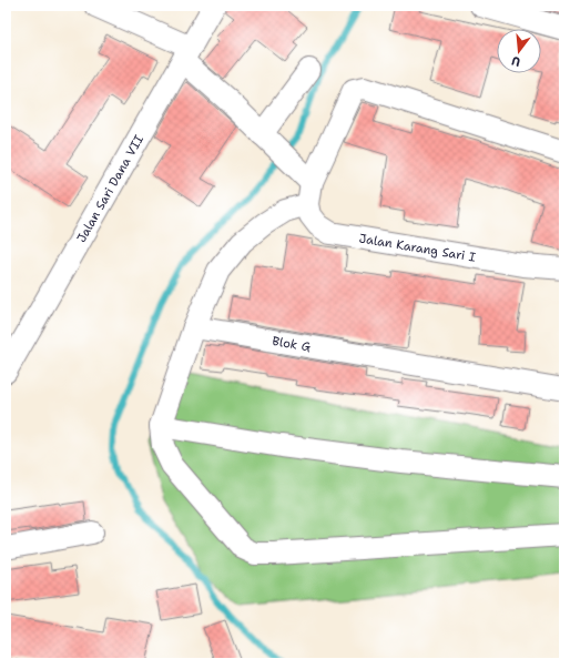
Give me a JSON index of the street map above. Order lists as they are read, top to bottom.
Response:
{
  "streets": {
    "street": ["Jalan Sari Dana VII", "Jalan Karang Sari I", "Blok G"]
  },
  "north": "bottom"
}
